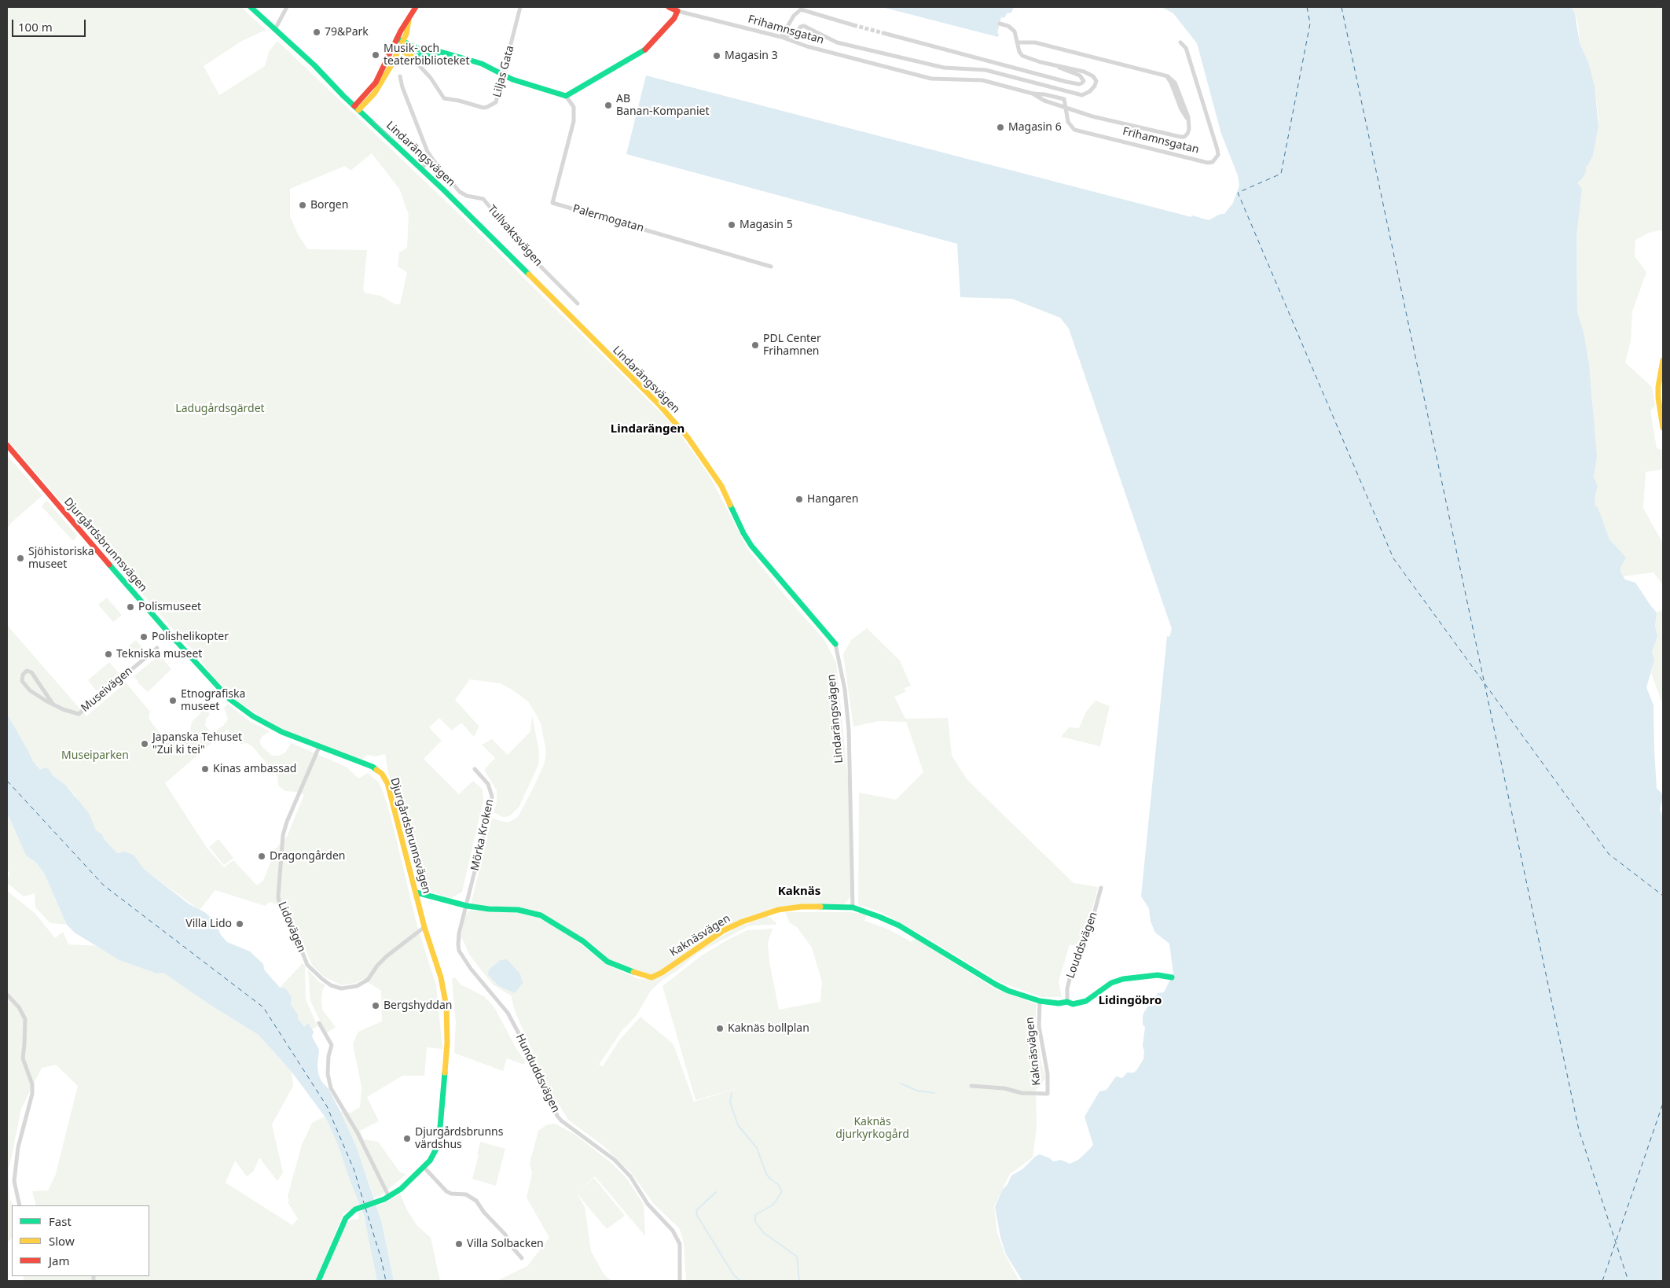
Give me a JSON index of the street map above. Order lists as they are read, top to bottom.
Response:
{
  "streets": {
    "street": [
      "Frihamnsgatan",
      "Liljas Gata",
      "Lindarängsvägen",
      "Palermogatan",
      "Tullvaktsvägen",
      "Djurgårdsbrunnsvägen",
      "Museivägen",
      "Mörka Kroken",
      "Lidovägen",
      "Kaknäsvägen",
      "Louddsvägen",
      "Hunduddsvägen"
    ]
  },
  "crossings": [
    ["Lindarängsvägen", "Kaknäsvägen"],
    ["Djurgårdsbrunnsvägen", "Lidovägen"],
    ["Djurgårdsbrunnsvägen", "Kaknäsvägen"],
    ["Mörka Kroken", "Kaknäsvägen"],
    ["Mörka Kroken", "Hunduddsvägen"],
    ["Kaknäsvägen", "Louddsvägen"],
    ["Kaknäsvägen", "Hunduddsvägen"]
  ],
  "districts": ["Lindarängen", "Kaknäs", "Lidingöbro"],
  "parks": ["Ladugårdsgärdet", "Museiparken", "Kaknäs djurkyrkogård"],
  "places": [
    "79&Park",
    "Musik- och teaterbiblioteket",
    "Magasin 3",
    "AB Banan-Kompaniet",
    "Magasin 6",
    "Borgen",
    "Magasin 5",
    "PDL Center Frihamnen",
    "Hangaren",
    "Sjöhistoriska museet",
    "Polismuseet",
    "Polishelikopter",
    "Tekniska museet",
    "Etnografiska museet",
    "Japanska Tehuset \"Zui ki tei\"",
    "Kinas ambassad",
    "Dragongården",
    "Villa Lido",
    "Bergshyddan",
    "Kaknäs bollplan",
    "Djurgårdsbrunns värdshus",
    "Villa Solbacken"
  ],
  "legend": ["Fast", "Slow", "Jam"],
  "scale_bar": "100 m"
}
